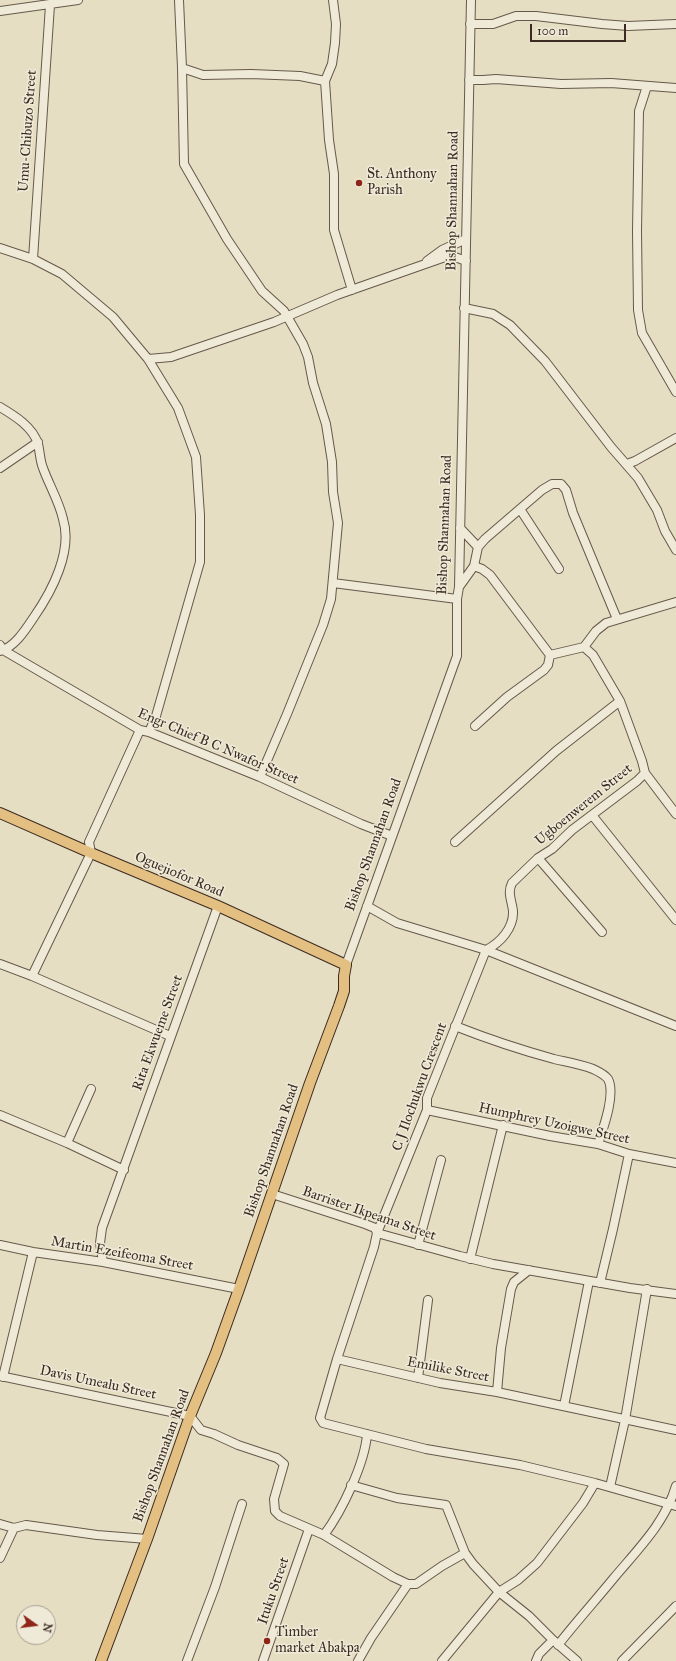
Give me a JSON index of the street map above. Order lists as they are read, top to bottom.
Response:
{
  "streets": {
    "main road": ["Bishop Shannahan Road", "Oguejiofor Road"],
    "street": [
      "Umu-Chibuzo Street",
      "Engr Chief B C Nwafor Street",
      "Ugboenwerem Street",
      "Rita Ekwueme Street",
      "C J Ilochukwu Crescent",
      "Humphrey Uzoigwe Street",
      "Barrister Ikpeama Street",
      "Martin Ezeifeoma Street",
      "Emilike Street",
      "Davis Umealu Street",
      "Ituku Street"
    ]
  },
  "crossings": [
    ["Bishop Shannahan Road", "Engr Chief B C Nwafor Street"],
    ["Bishop Shannahan Road", "Oguejiofor Road"],
    ["Bishop Shannahan Road", "Barrister Ikpeama Street"],
    ["Bishop Shannahan Road", "Martin Ezeifeoma Street"],
    ["Bishop Shannahan Road", "Davis Umealu Street"],
    ["Ugboenwerem Street", "C J Ilochukwu Crescent"],
    ["Oguejiofor Road", "Rita Ekwueme Street"],
    ["Rita Ekwueme Street", "Martin Ezeifeoma Street"],
    ["C J Ilochukwu Crescent", "Humphrey Uzoigwe Street"],
    ["C J Ilochukwu Crescent", "Barrister Ikpeama Street"],
    ["C J Ilochukwu Crescent", "Emilike Street"],
    ["Barrister Ikpeama Street", "Emilike Street"]
  ],
  "places": ["St. Anthony Parish", "Timber market Abakpa"],
  "scale_bar": "100 m",
  "north": "right"
}
